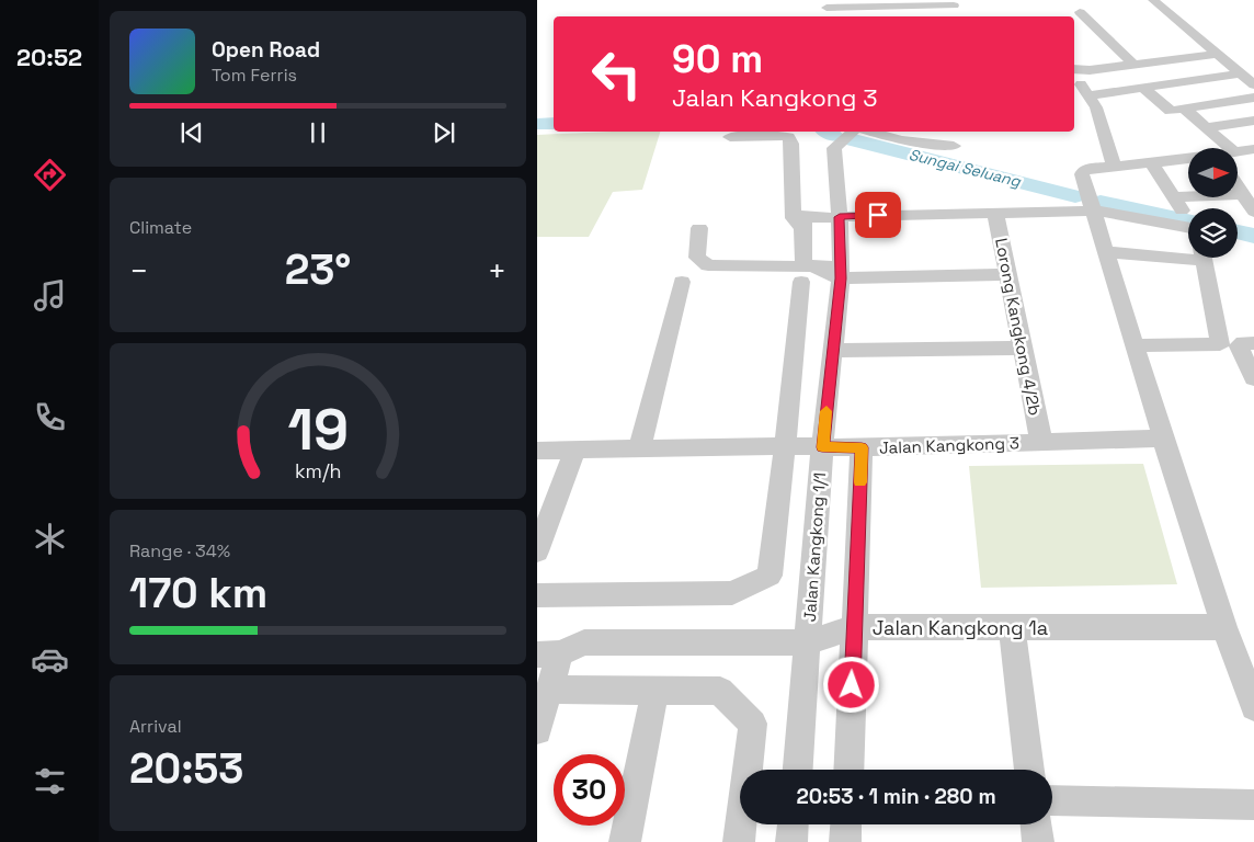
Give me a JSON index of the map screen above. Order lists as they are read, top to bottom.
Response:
{
  "streets": {
    "street": [
      "Lorong Kangkong 4/2b",
      "Jalan Kangkong 3",
      "Jalan Kangkong 1/1",
      "Jalan Kangkong 1a"
    ]
  },
  "crossings": [
    ["Lorong Kangkong 4/2b", "Jalan Kangkong 3"],
    ["Jalan Kangkong 3", "Jalan Kangkong 1/1"],
    ["Jalan Kangkong 1/1", "Jalan Kangkong 1a"]
  ],
  "water": ["Sungai Seluang"],
  "north": "right",
  "page": {
    "tabs": "20:52",
    "turn": ["90 m", "Jalan Kangkong 3"],
    "song": ["Open Road", "Tom Ferris"],
    "tile": [
      "Climate",
      ["Range · 34%", "170 km"],
      ["Arrival", "20:53"]
    ],
    "heat": ["−", "23°", "+"],
    "limit": "30",
    "trip": "20:53 · 1 min · 280 m",
    "gauge": ["19", "km/h"]
  }
}
